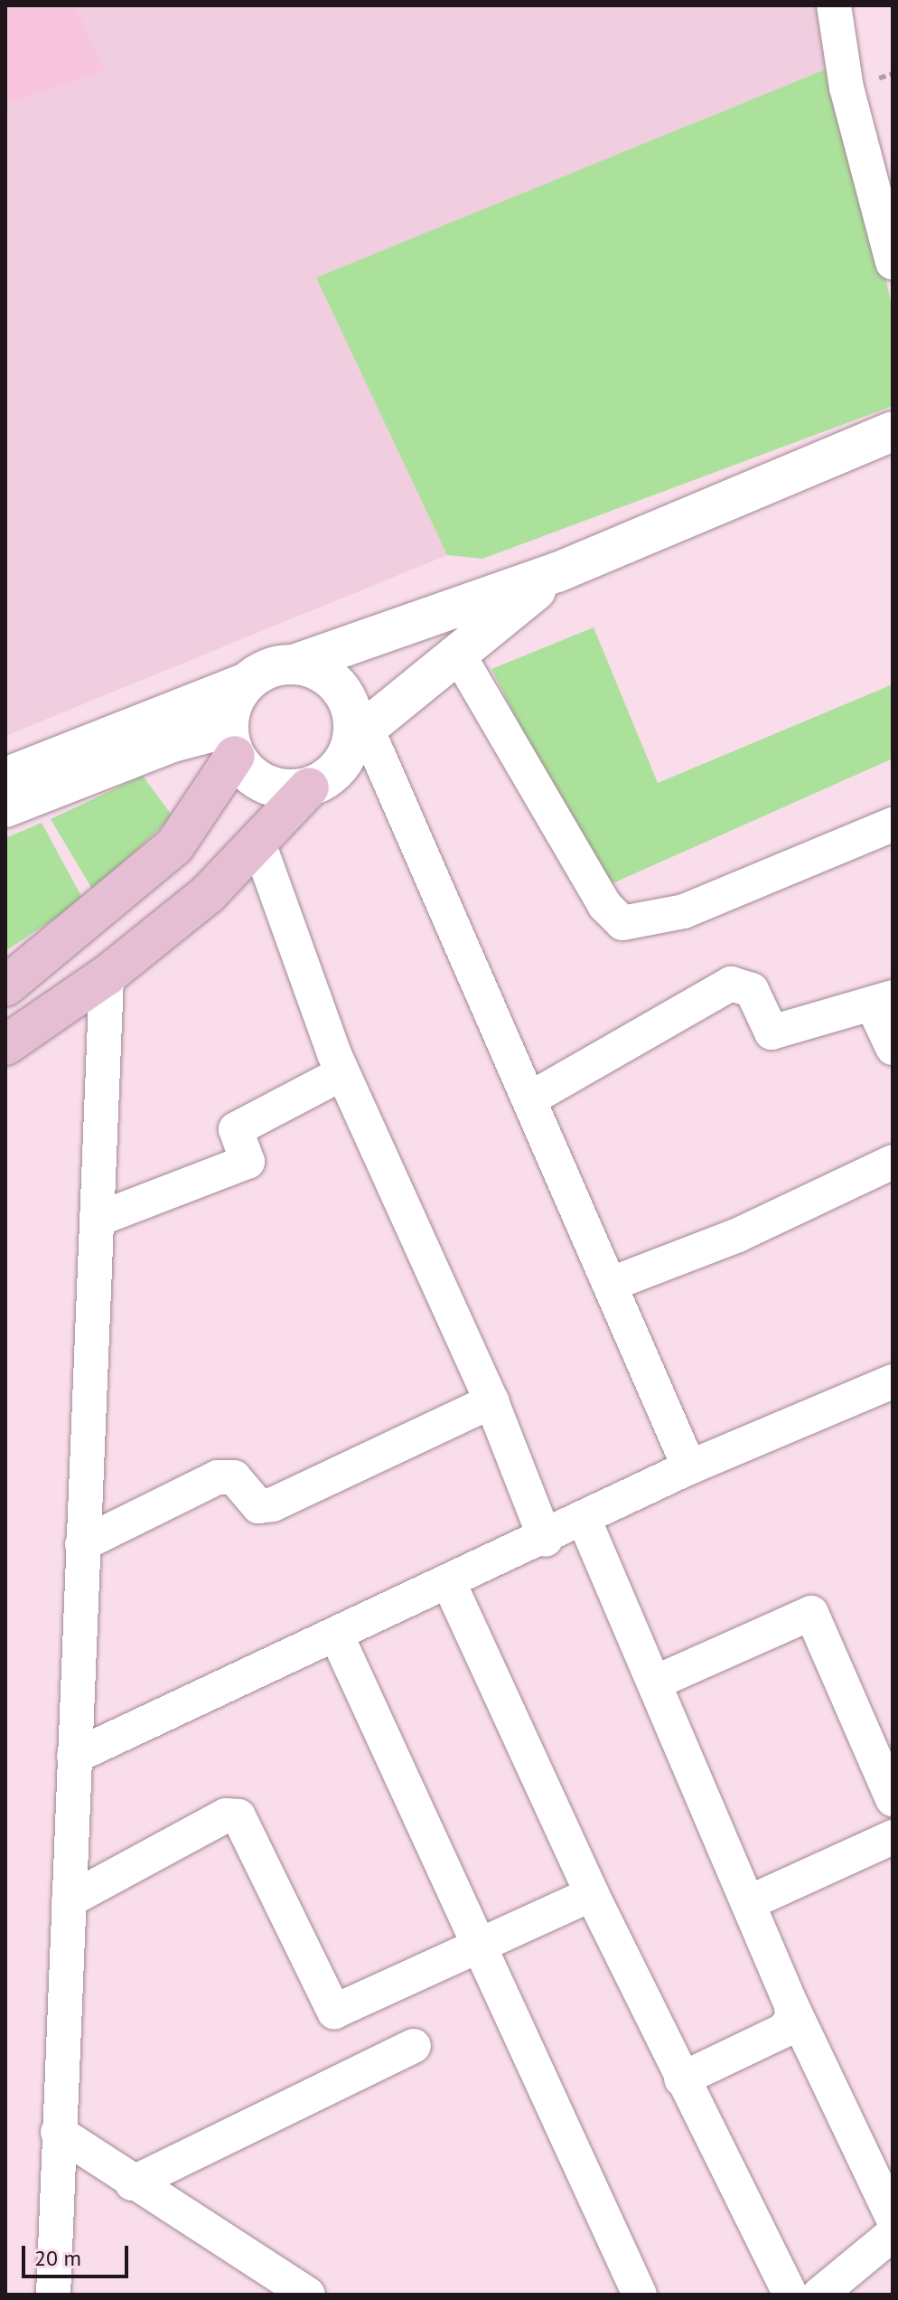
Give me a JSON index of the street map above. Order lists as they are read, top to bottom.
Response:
{
  "scale_bar": "20 m"
}
